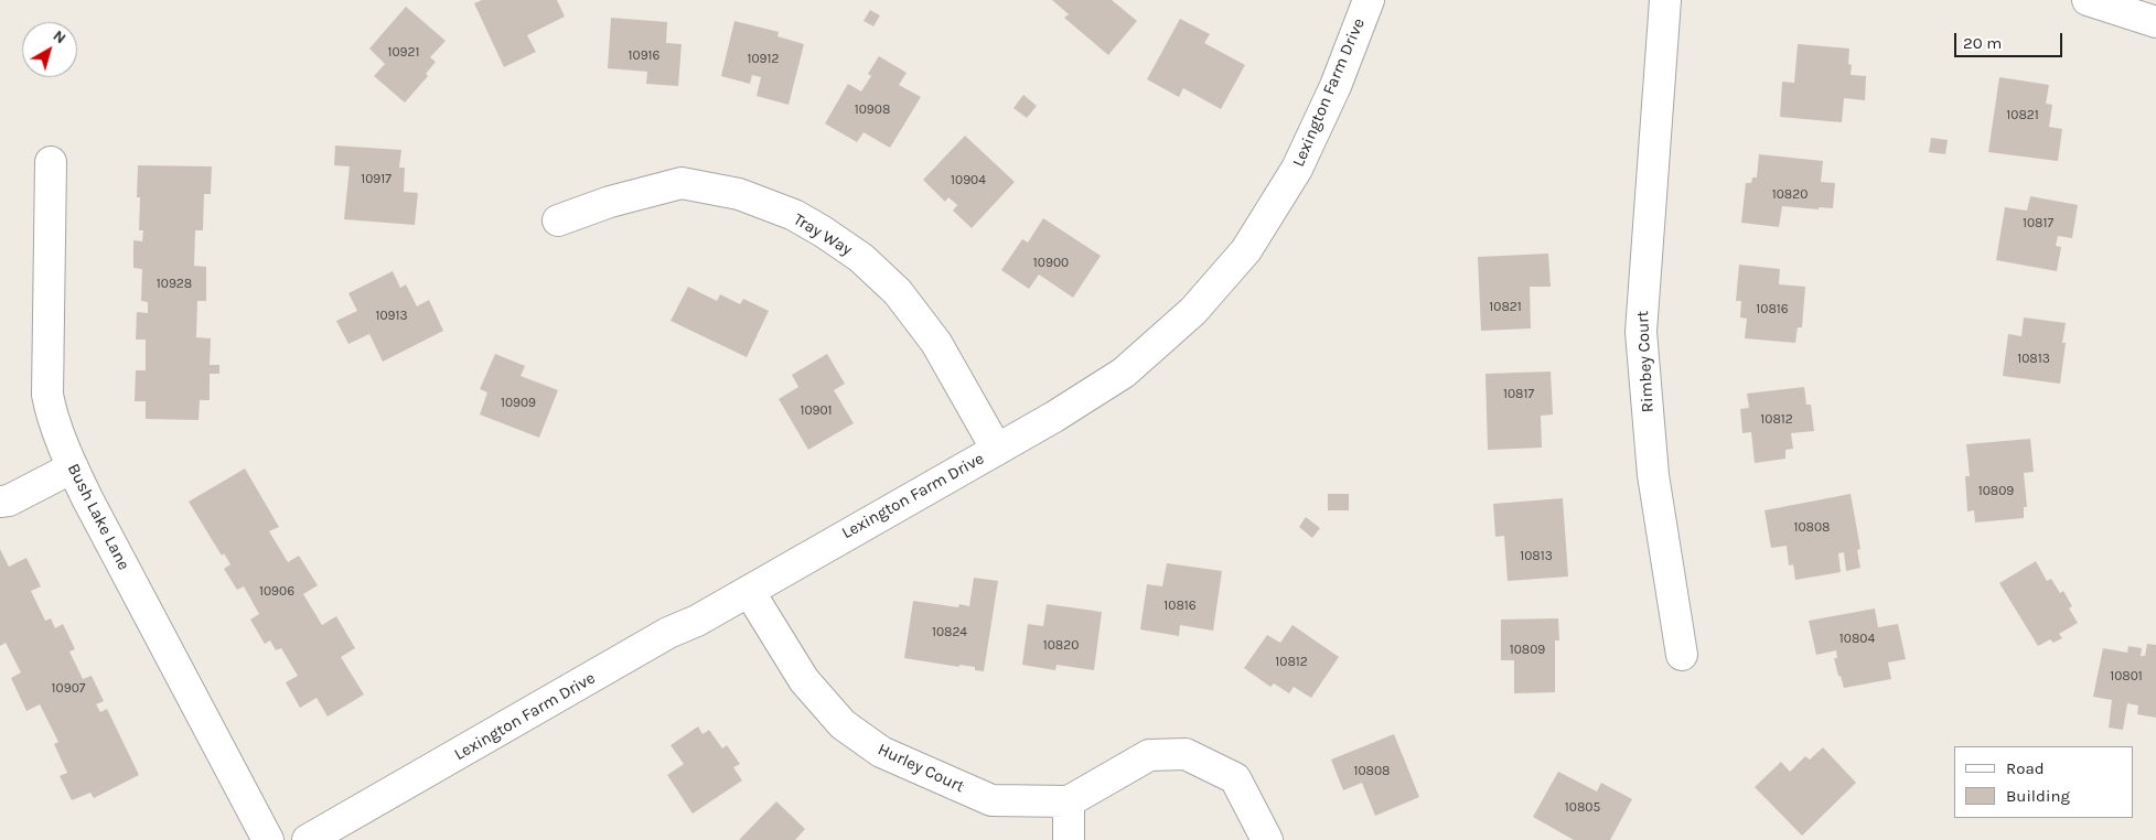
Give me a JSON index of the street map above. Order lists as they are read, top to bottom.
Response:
{
  "streets": {
    "street": [
      "Lexington Farm Drive",
      "Tray Way",
      "Rimbey Court",
      "Bush Lake Lane",
      "Hurley Court"
    ]
  },
  "crossings": [
    ["Lexington Farm Drive", "Tray Way"],
    ["Lexington Farm Drive", "Hurley Court"]
  ],
  "house_numbers": [
    "10921",
    "10916",
    "10912",
    "10908",
    "10821",
    "10917",
    "10904",
    "10820",
    "10817",
    "10900",
    "10928",
    "10821",
    "10816",
    "10913",
    "10813",
    "10817",
    "10909",
    "10901",
    "10812",
    "10809",
    "10808",
    "10813",
    "10906",
    "10816",
    "10824",
    "10804",
    "10820",
    "10809",
    "10812",
    "10801",
    "10907",
    "10808",
    "10805"
  ],
  "legend": ["Road", "Building"],
  "scale_bar": "20 m",
  "north": "top right"
}
